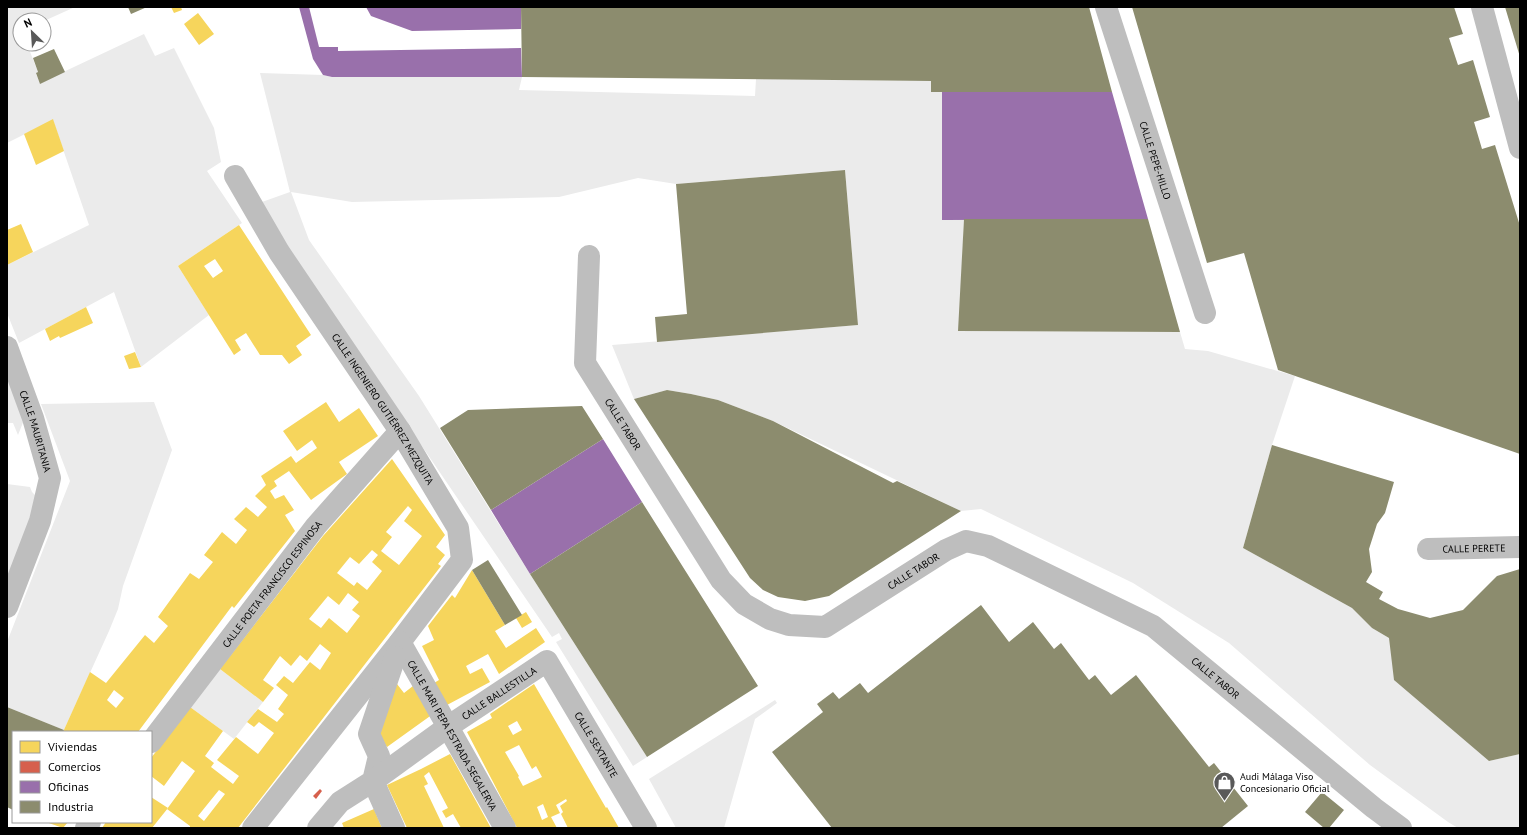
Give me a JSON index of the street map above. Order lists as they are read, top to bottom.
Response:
{
  "streets": {
    "street": [
      "CALLE PEPE-HILLO",
      "CALLE INGENIERO GUTIÉRREZ MEZQUITA",
      "CALLE TABOR",
      "CALLE MAURITANIA",
      "CALLE PERETE",
      "CALLE POETA FRANCISCO ESPINOSA",
      "CALLE BALLESTILLA",
      "CALLE MARI PEPA ESTRADA SEGALERVA",
      "CALLE SEXTANTE"
    ]
  },
  "crossings": [
    ["CALLE INGENIERO GUTIÉRREZ MEZQUITA", "CALLE POETA FRANCISCO ESPINOSA"],
    ["CALLE INGENIERO GUTIÉRREZ MEZQUITA", "CALLE MARI PEPA ESTRADA SEGALERVA"],
    ["CALLE BALLESTILLA", "CALLE MARI PEPA ESTRADA SEGALERVA"],
    ["CALLE BALLESTILLA", "CALLE SEXTANTE"]
  ],
  "places": {
    "shop": ["Audi Málaga Viso Concesionario Oficial"]
  },
  "legend": [
    "Viviendas",
    "Comercios",
    "Oficinas",
    "Industria"
  ],
  "north": "top left"
}
